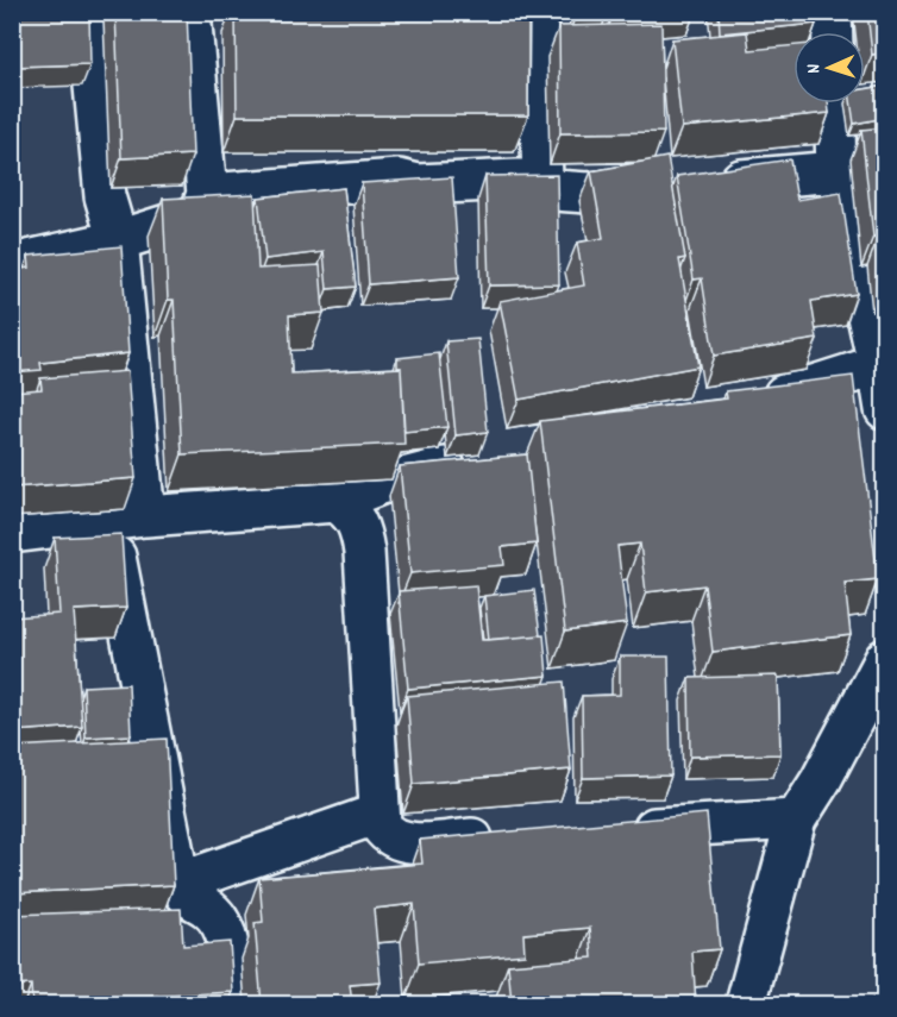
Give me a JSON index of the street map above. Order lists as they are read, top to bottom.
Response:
{
  "north": "left"
}
